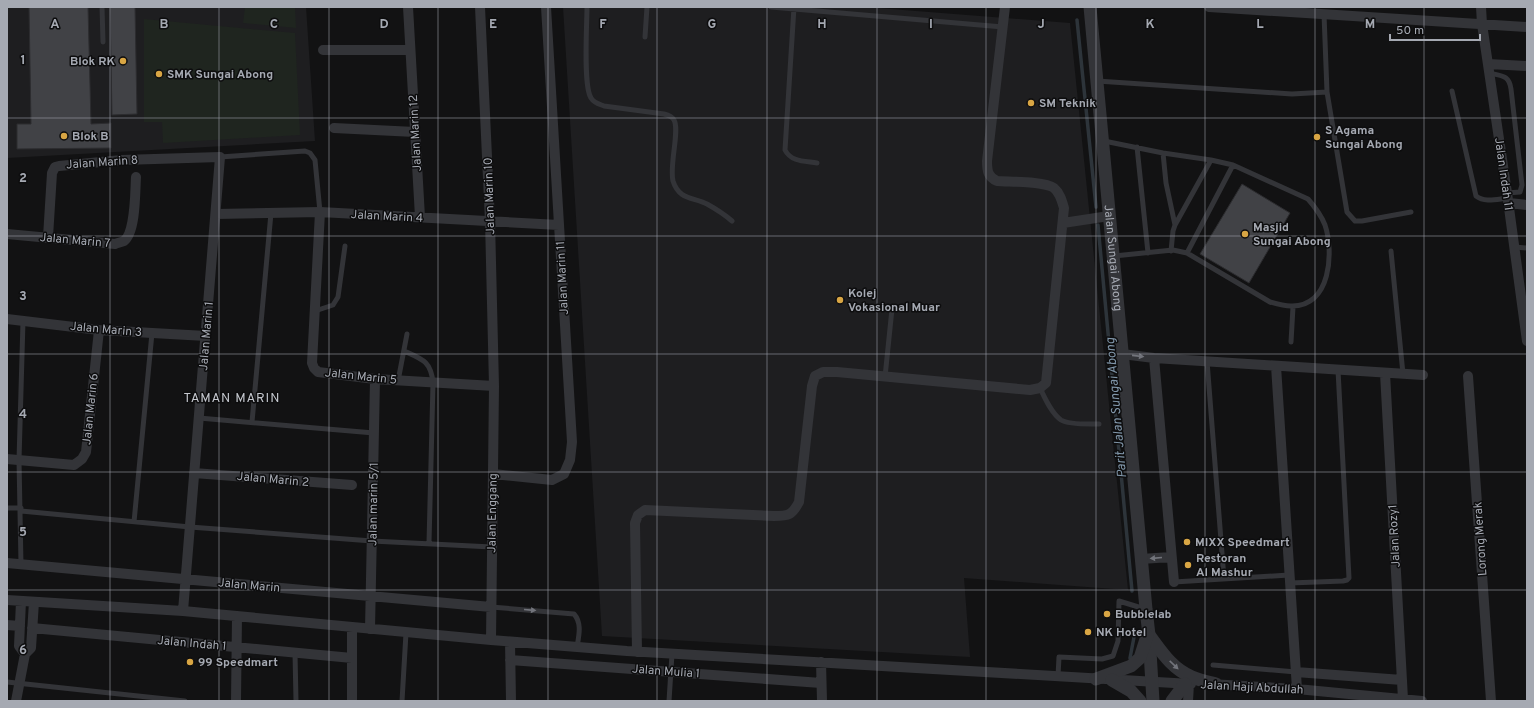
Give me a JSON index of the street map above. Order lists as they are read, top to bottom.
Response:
{
  "streets": {
    "street": [
      "Jalan Marin 12",
      "Jalan Marin 8",
      "Jalan Indah 11",
      "Jalan Marin 10",
      "Jalan Marin 4",
      "Jalan Marin 7",
      "Jalan Sungai Abong",
      "Jalan Marin 11",
      "Jalan Marin 3",
      "Jalan Marin 1",
      "Jalan Marin 5",
      "Jalan Marin 6",
      "Jalan Marin 2",
      "Jalan marin 5/1",
      "Jalan Enggang",
      "Jalan Rozy1",
      "Lorong Merak",
      "Jalan Marin",
      "Jalan Indah 1",
      "Jalan Mulia 1",
      "Jalan Haji Abdullah"
    ]
  },
  "crossings": [
    ["Jalan Marin 12", "Jalan Marin 4"],
    ["Jalan Marin 8", "Jalan Marin 7"],
    ["Jalan Marin 8", "Jalan Marin 1"],
    ["Jalan Marin 10", "Jalan Marin 4"],
    ["Jalan Marin 10", "Jalan Marin 5"],
    ["Jalan Marin 10", "Jalan Enggang"],
    ["Jalan Marin 4", "Jalan Marin 11"],
    ["Jalan Marin 4", "Jalan Marin 1"],
    ["Jalan Marin 4", "Jalan Marin 5"],
    ["Jalan Sungai Abong", "Jalan Haji Abdullah"],
    ["Jalan Marin 11", "Jalan Enggang"],
    ["Jalan Marin 3", "Jalan Marin 1"],
    ["Jalan Marin 3", "Jalan Marin 6"],
    ["Jalan Marin 1", "Jalan Marin 2"],
    ["Jalan Marin 1", "Jalan Marin"],
    ["Jalan Marin 1", "Jalan Haji Abdullah"],
    ["Jalan Marin 5", "Jalan marin 5/1"],
    ["Jalan Marin 5", "Jalan Enggang"],
    ["Jalan marin 5/1", "Jalan Marin"],
    ["Jalan marin 5/1", "Jalan Haji Abdullah"],
    ["Jalan Enggang", "Jalan Marin"],
    ["Jalan Enggang", "Jalan Haji Abdullah"],
    ["Jalan Rozy1", "Jalan Haji Abdullah"]
  ],
  "districts": ["TAMAN MARIN"],
  "water": ["Parit Jalan Sungai Abong"],
  "places": [
    "Blok RK",
    "SMK Sungai Abong",
    "SM Teknik",
    "Blok B",
    "S Agama Sungai Abong",
    "Masjid Sungai Abong",
    "Kolej Vokasional Muar",
    "MIXX Speedmart",
    "Restoran Al Mashur",
    "Bubblelab",
    "NK Hotel",
    "99 Speedmart"
  ],
  "scale_bar": "50 m",
  "grid": {
    "columns": [
      "A",
      "B",
      "C",
      "D",
      "E",
      "F",
      "G",
      "H",
      "I",
      "J",
      "K",
      "L",
      "M"
    ],
    "rows": [
      "1",
      "2",
      "3",
      "4",
      "5",
      "6"
    ]
  }
}
